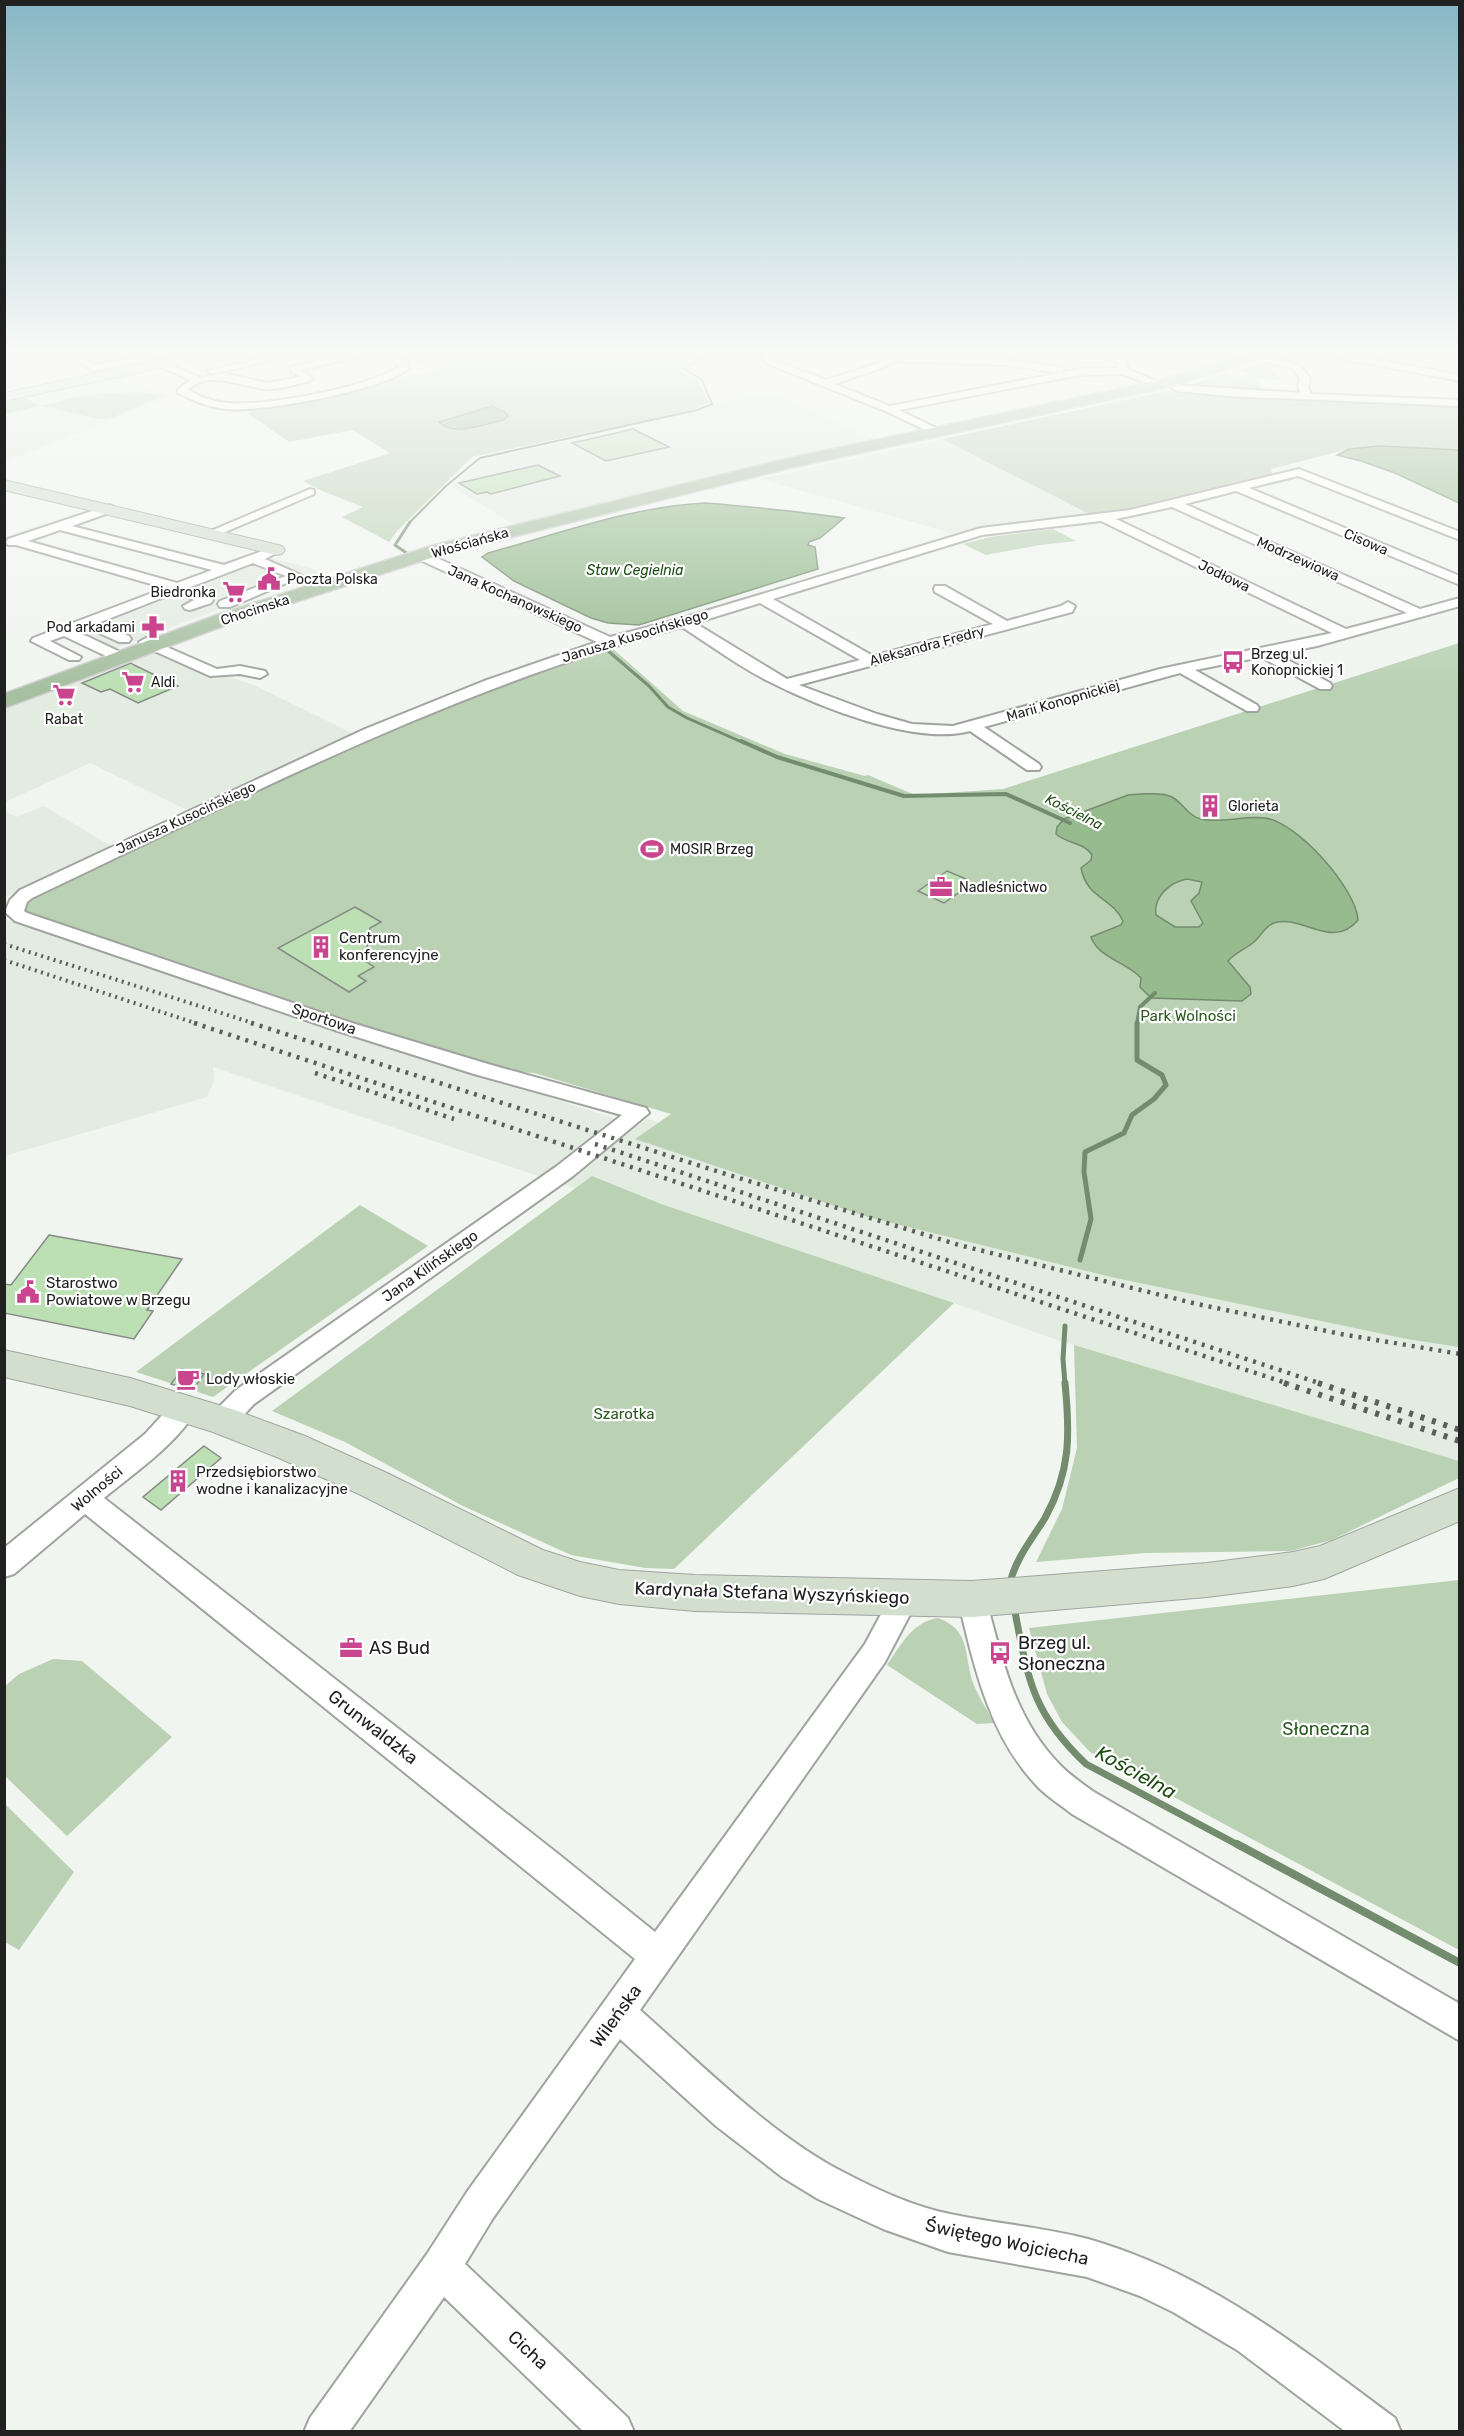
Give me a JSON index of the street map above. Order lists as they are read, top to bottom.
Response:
{
  "streets": {
    "main road": ["Włościańska", "Chocimska"],
    "street": [
      "Cisowa",
      "Modrzewiowa",
      "Jodłowa",
      "Jana Kochanowskiego",
      "Janusza Kusocińskiego",
      "Aleksandra Fredry",
      "Marii Konopnickiej",
      "Sportowa",
      "Jana Kilińskiego",
      "Wolności",
      "Kardynała Stefana Wyszyńskiego",
      "Grunwaldzka",
      "Wileńska",
      "Świętego Wojciecha",
      "Cicha"
    ]
  },
  "crossings": [
    ["Cisowa", "Janusza Kusocińskiego"],
    ["Włościańska", "Jana Kochanowskiego"],
    ["Włościańska", "Chocimska"],
    ["Modrzewiowa", "Janusza Kusocińskiego"],
    ["Modrzewiowa", "Marii Konopnickiej"],
    ["Jodłowa", "Janusza Kusocińskiego"],
    ["Jodłowa", "Marii Konopnickiej"],
    ["Jana Kochanowskiego", "Janusza Kusocińskiego"],
    ["Janusza Kusocińskiego", "Marii Konopnickiej"],
    ["Janusza Kusocińskiego", "Sportowa"],
    ["Aleksandra Fredry", "Marii Konopnickiej"],
    ["Sportowa", "Jana Kilińskiego"],
    ["Jana Kilińskiego", "Kardynała Stefana Wyszyńskiego"],
    ["Wolności", "Kardynała Stefana Wyszyńskiego"],
    ["Wolności", "Grunwaldzka"],
    ["Kardynała Stefana Wyszyńskiego", "Wileńska"],
    ["Grunwaldzka", "Wileńska"],
    ["Wileńska", "Świętego Wojciecha"],
    ["Wileńska", "Cicha"]
  ],
  "water": ["Staw Cegielnia", "Kościelna"],
  "parks": ["Park Wolności", "Szarotka", "Słoneczna"],
  "places": {
    "public building": ["Poczta Polska", "Starostwo Powiatowe w Brzegu"],
    "supermarket": ["Biedronka", "Aldi", "Rabat"],
    "pharmacy": ["Pod arkadami"],
    "bus stop": ["Brzeg ul. Konopnickiej 1", "Brzeg ul. Słoneczna"],
    "building": ["Glorieta", "Centrum konferencyjne", "Przedsiębiorstwo wodne i kanalizacyjne"],
    "sports": ["MOSIR Brzeg"],
    "office": ["Nadleśnictwo", "AS Bud"],
    "cafe": ["Lody włoskie"]
  }
}
